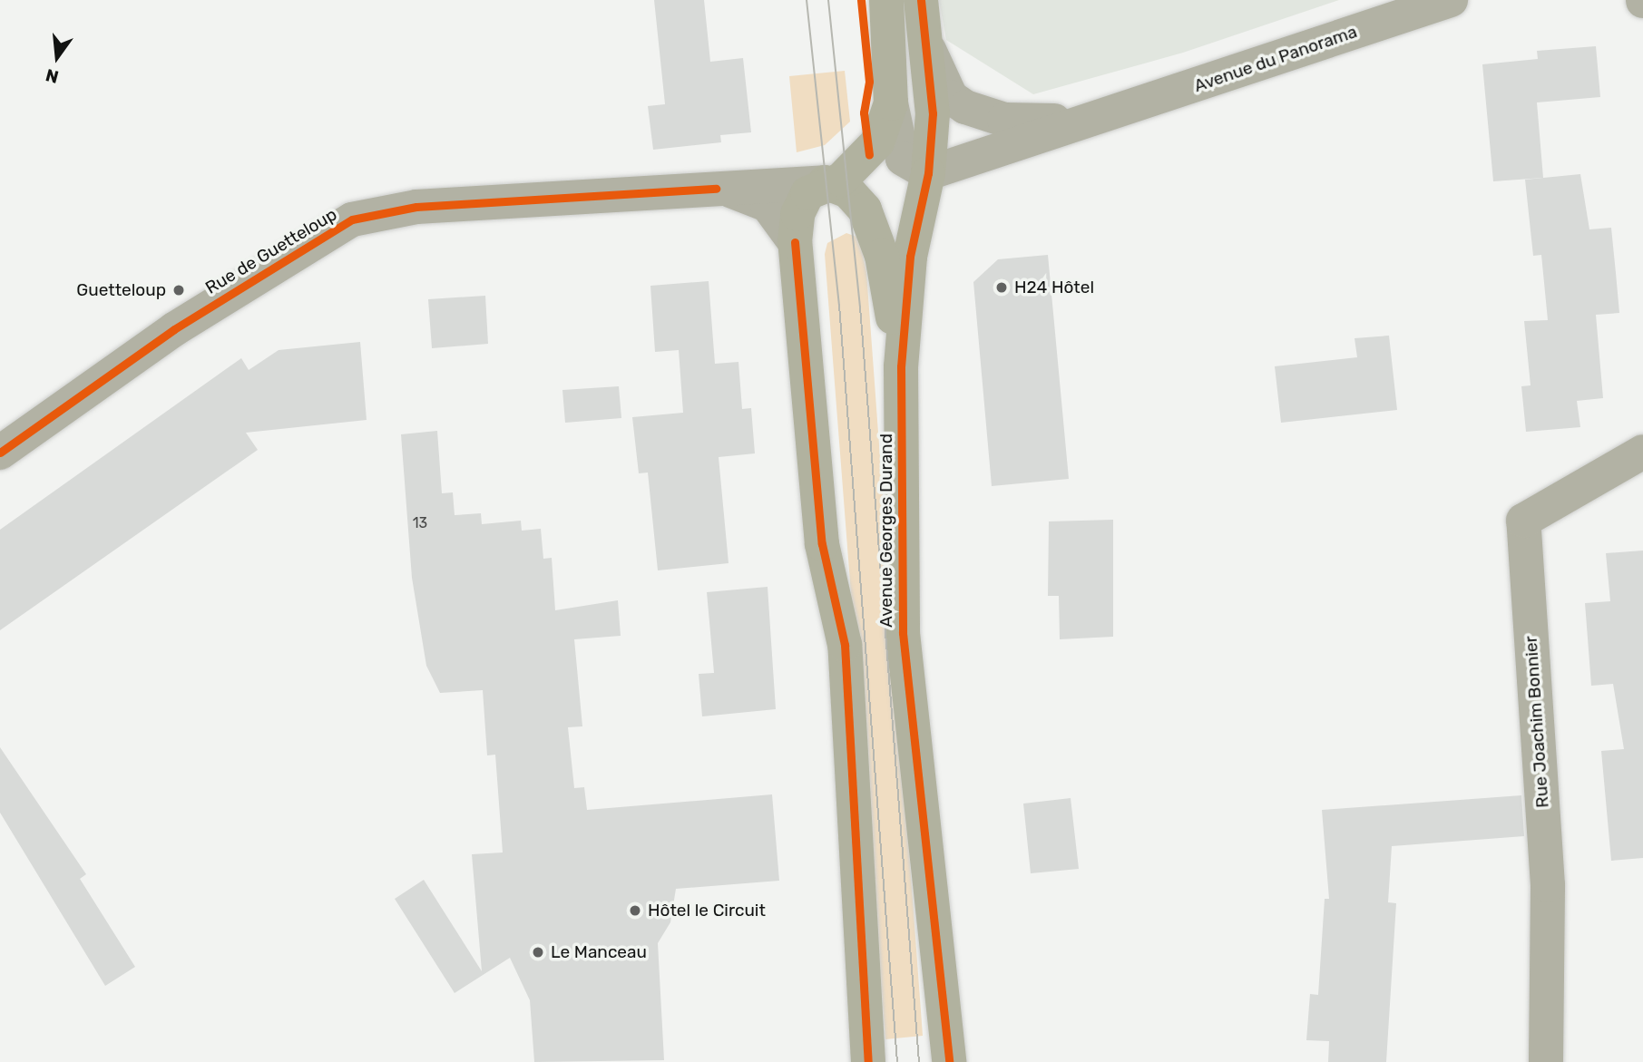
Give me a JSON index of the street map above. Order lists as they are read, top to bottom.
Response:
{
  "streets": {
    "main road": ["Avenue Georges Durand"],
    "street": ["Avenue du Panorama", "Rue de Guetteloup", "Rue Joachim Bonnier"]
  },
  "crossings": [
    ["Avenue du Panorama", "Avenue Georges Durand"]
  ],
  "places": [
    "H24 Hôtel",
    "Guetteloup",
    "Hôtel le Circuit",
    "Le Manceau"
  ],
  "house_numbers": ["13"],
  "north": "bottom"
}
